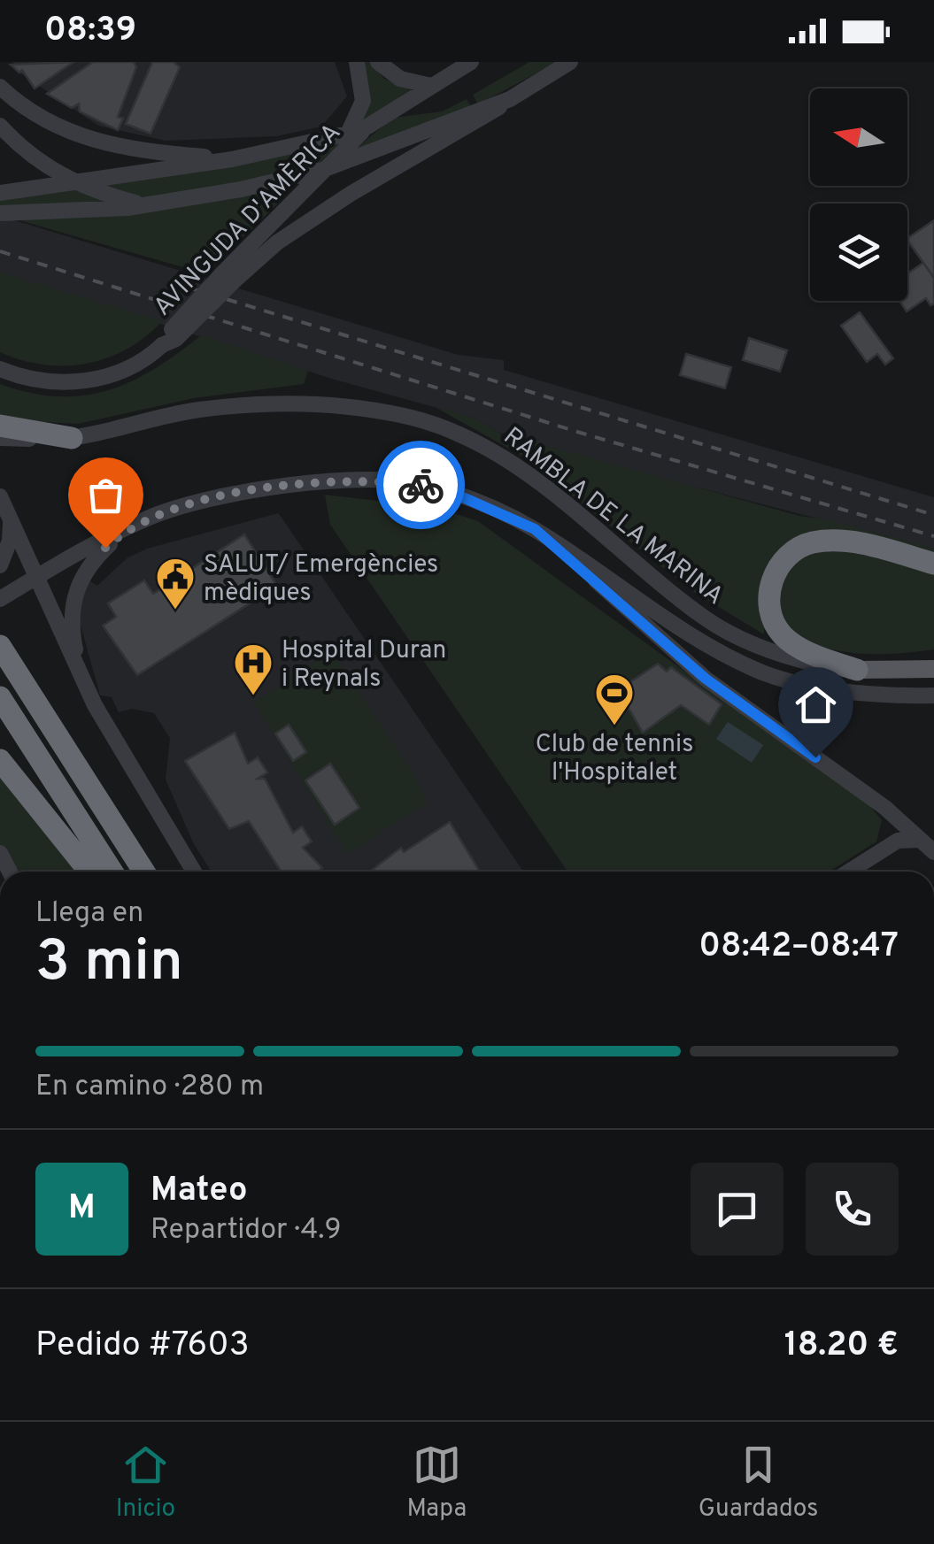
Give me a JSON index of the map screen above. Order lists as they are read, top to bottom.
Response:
{
  "streets": {
    "main road": ["RAMBLA DE LA MARINA"],
    "street": ["AVINGUDA D'AMÈRICA"]
  },
  "places": {
    "public building": ["SALUT/ Emergències mèdiques"],
    "hospital": ["Hospital Duran i Reynals"],
    "sports": ["Club de tennis l'Hospitalet"]
  },
  "north": "left",
  "page": {
    "status": "08:39",
    "heading": ["3 min", "Llega en", "08:42–08:47"],
    "panel": [
      "Mateo",
      "Repartidor · 4.9",
      "Pedido #7603",
      "18.20 €"
    ],
    "bar": "En camino · 280 m",
    "round": "M",
    "tabs": ["Inicio", "Mapa", "Guardados"]
  }
}
